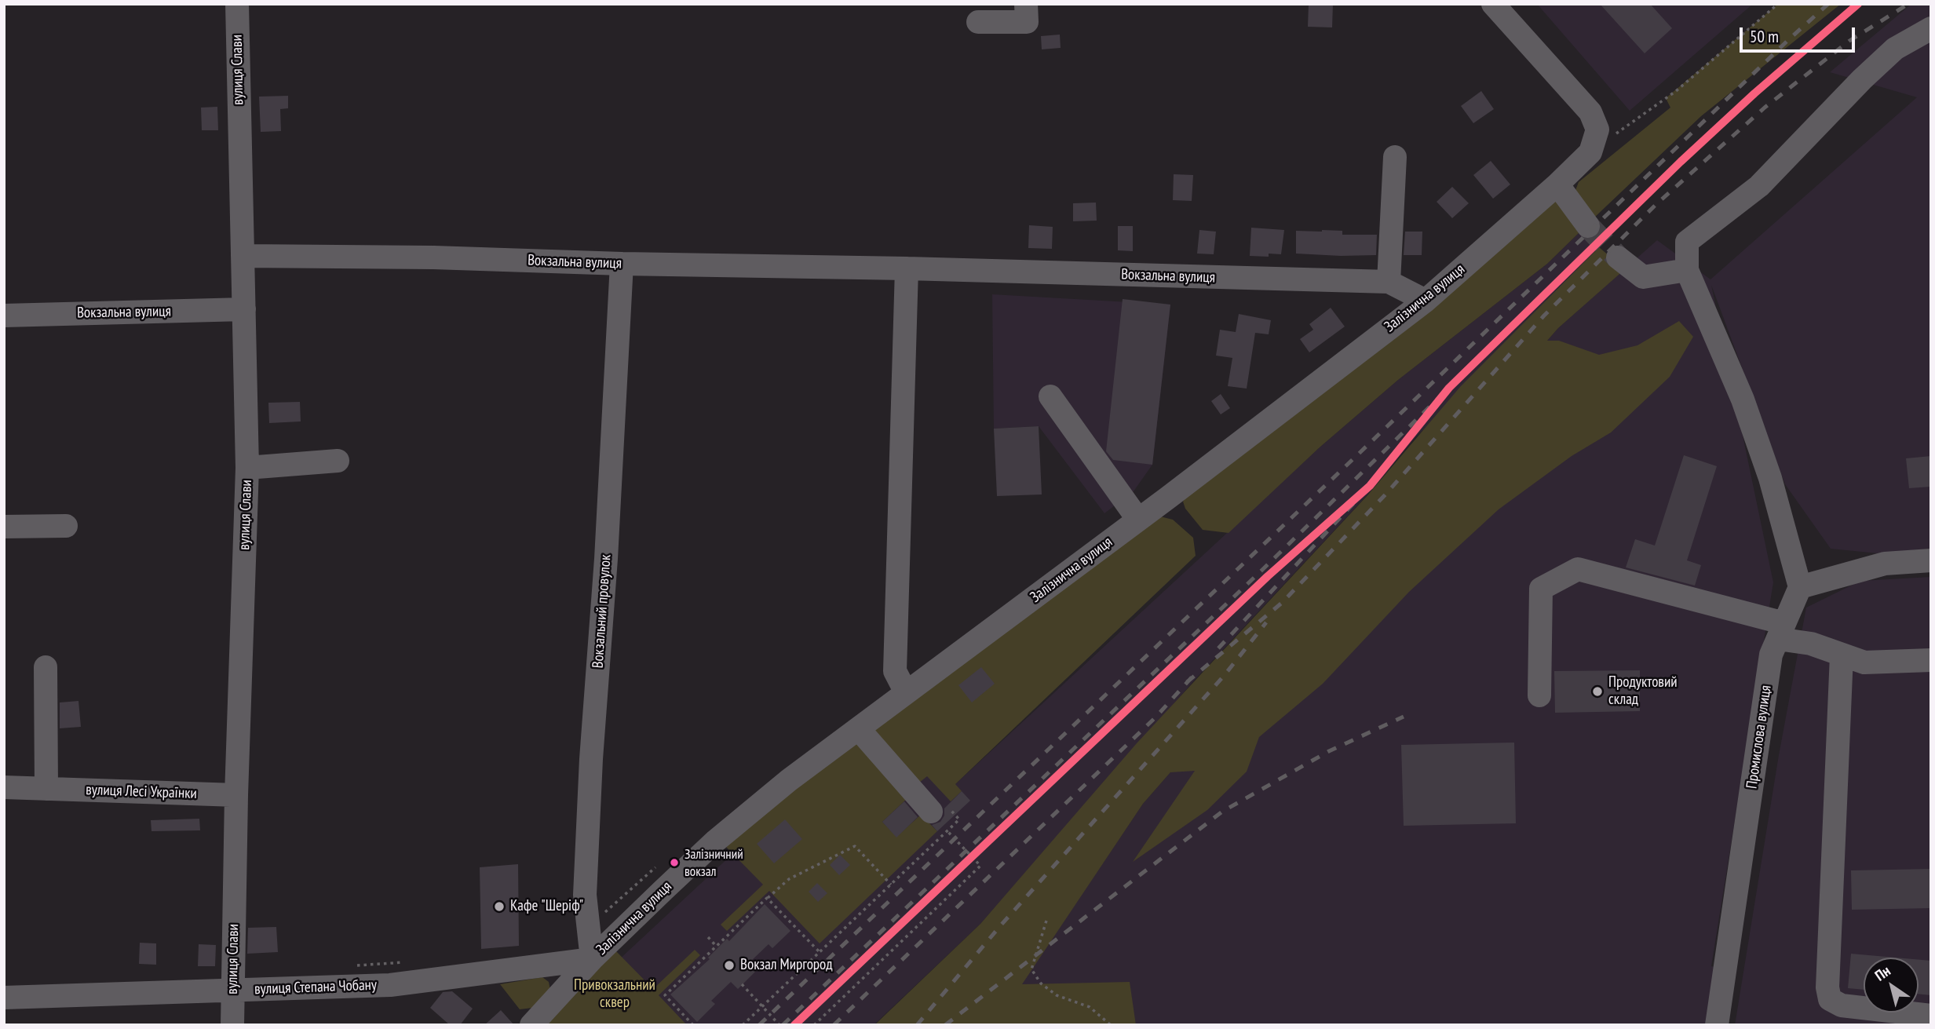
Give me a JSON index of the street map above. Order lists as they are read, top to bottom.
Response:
{
  "streets": {
    "street": [
      "вулиця Слави",
      "Вокзальна вулиця",
      "Залізнична вулиця",
      "Вокзальний провулок",
      "Промислова вулиця",
      "вулиця Лесі Українки",
      "вулиця Степана Чобану"
    ]
  },
  "crossings": [
    ["вулиця Слави", "Вокзальна вулиця"],
    ["вулиця Слави", "вулиця Лесі Українки"],
    ["вулиця Слави", "вулиця Степана Чобану"],
    ["Вокзальна вулиця", "Залізнична вулиця"],
    ["Вокзальна вулиця", "Вокзальний провулок"],
    ["Залізнична вулиця", "Вокзальний провулок"],
    ["Залізнична вулиця", "вулиця Степана Чобану"],
    ["Вокзальний провулок", "вулиця Степана Чобану"]
  ],
  "parks": ["Привокзальний сквер"],
  "places": [
    "Продуктовий склад",
    "Залізничний вокзал",
    "Кафе \"Шеріф\"",
    "Вокзал Миргород"
  ],
  "scale_bar": "50 m",
  "north": "top left"
}
